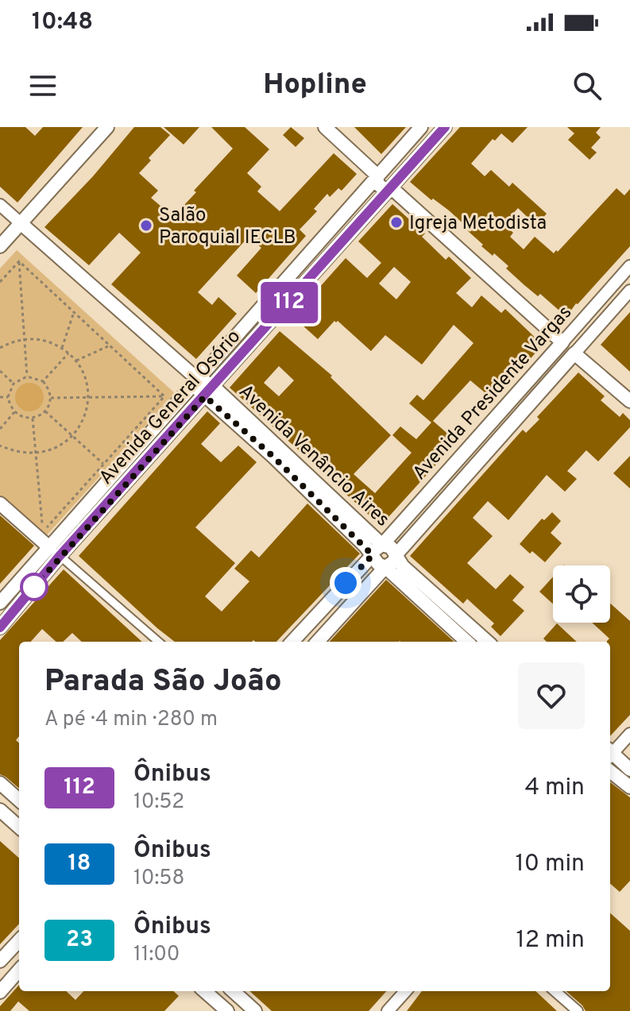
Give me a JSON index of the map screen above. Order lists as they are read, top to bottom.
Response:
{
  "streets": {
    "main road": ["Avenida Presidente Vargas", "Avenida General Osório", "Avenida Venâncio Aires"]
  },
  "crossings": [
    ["Avenida Presidente Vargas", "Avenida Venâncio Aires"],
    ["Avenida General Osório", "Avenida Venâncio Aires"]
  ],
  "places": ["Igreja Metodista", "Salão Paroquial IECLB"],
  "lines": ["bus line 112"],
  "page": {
    "status": "10:48",
    "header": "Hopline",
    "on_map": "112",
    "heading": ["Parada São João", "A pé · 4 min · 280 m"],
    "list": [
      {
        "mark": "112",
        "name": "Ônibus",
        "note": "10:52",
        "value": "4 min"
      },
      {
        "mark": "18",
        "name": "Ônibus",
        "note": "10:58",
        "value": "10 min"
      },
      {
        "mark": "23",
        "name": "Ônibus",
        "note": "11:00",
        "value": "12 min"
      }
    ]
  }
}
